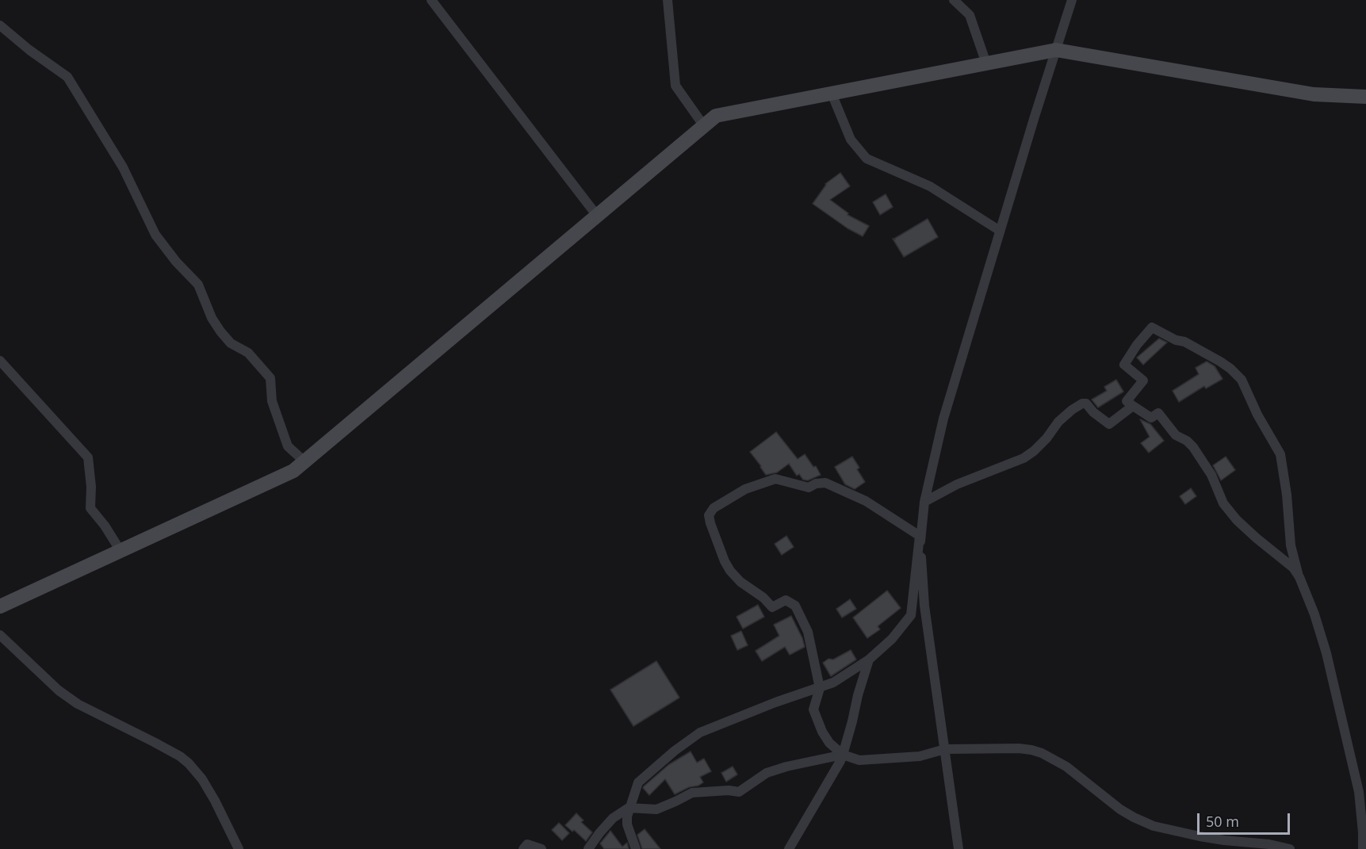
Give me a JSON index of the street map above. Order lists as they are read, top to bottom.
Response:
{
  "scale_bar": "50 m"
}
